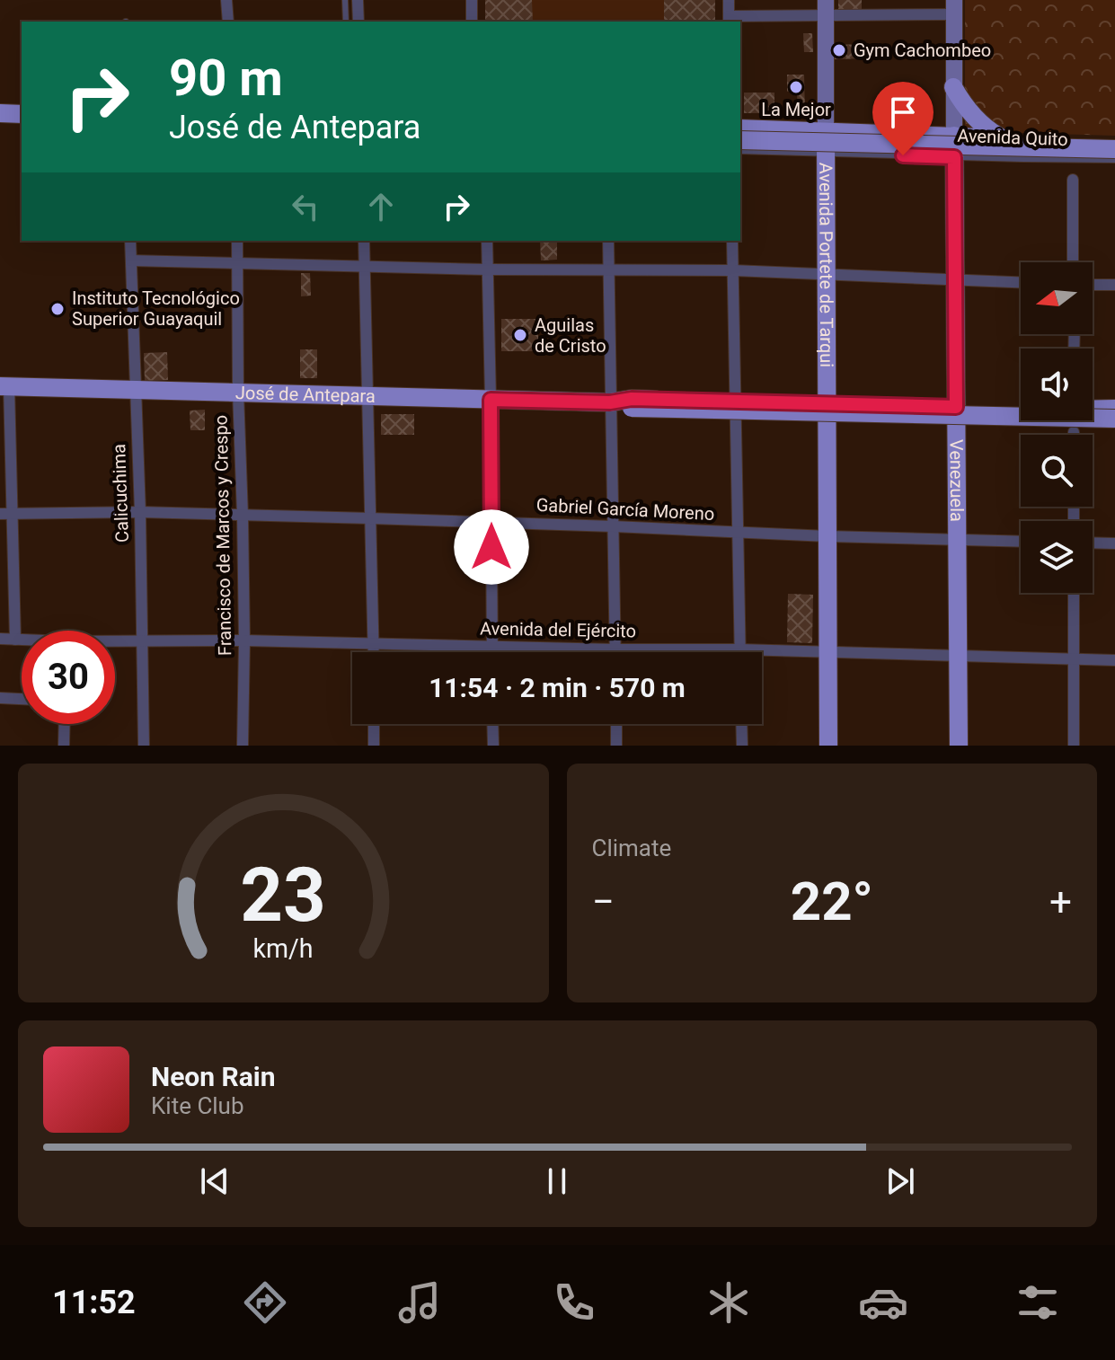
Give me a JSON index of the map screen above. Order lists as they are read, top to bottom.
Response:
{
  "streets": {
    "main road": [
      "Avenida Quito",
      "Avenida Portete de Tarqui",
      "José de Antepara",
      "Venezuela"
    ],
    "street": [
      "Calicuchima",
      "Gabriel García Moreno",
      "Francisco de Marcos y Crespo",
      "Avenida del Ejército"
    ]
  },
  "crossings": [
    ["Avenida Quito", "Avenida Portete de Tarqui"],
    ["Avenida Quito", "Venezuela"],
    ["Avenida Portete de Tarqui", "José de Antepara"],
    ["Avenida Portete de Tarqui", "Gabriel García Moreno"],
    ["Avenida Portete de Tarqui", "Avenida del Ejército"],
    ["José de Antepara", "Venezuela"],
    ["José de Antepara", "Calicuchima"],
    ["José de Antepara", "Francisco de Marcos y Crespo"],
    ["Venezuela", "Gabriel García Moreno"],
    ["Venezuela", "Avenida del Ejército"],
    ["Calicuchima", "Gabriel García Moreno"],
    ["Calicuchima", "Avenida del Ejército"],
    ["Gabriel García Moreno", "Francisco de Marcos y Crespo"],
    ["Francisco de Marcos y Crespo", "Avenida del Ejército"]
  ],
  "places": [
    "Gym Cachombeo",
    "La Mejor",
    "Instituto Tecnológico Superior Guayaquil",
    "Aguilas de Cristo"
  ],
  "north": "left",
  "page": {
    "turn": ["90 m", "José de Antepara"],
    "limit": "30",
    "trip": "11:54 · 2 min · 570 m",
    "tile": "Climate",
    "heat": ["−", "22°", "+"],
    "song": ["Neon Rain", "Kite Club"],
    "tabs": "11:52",
    "gauge": ["23", "km/h"]
  }
}
